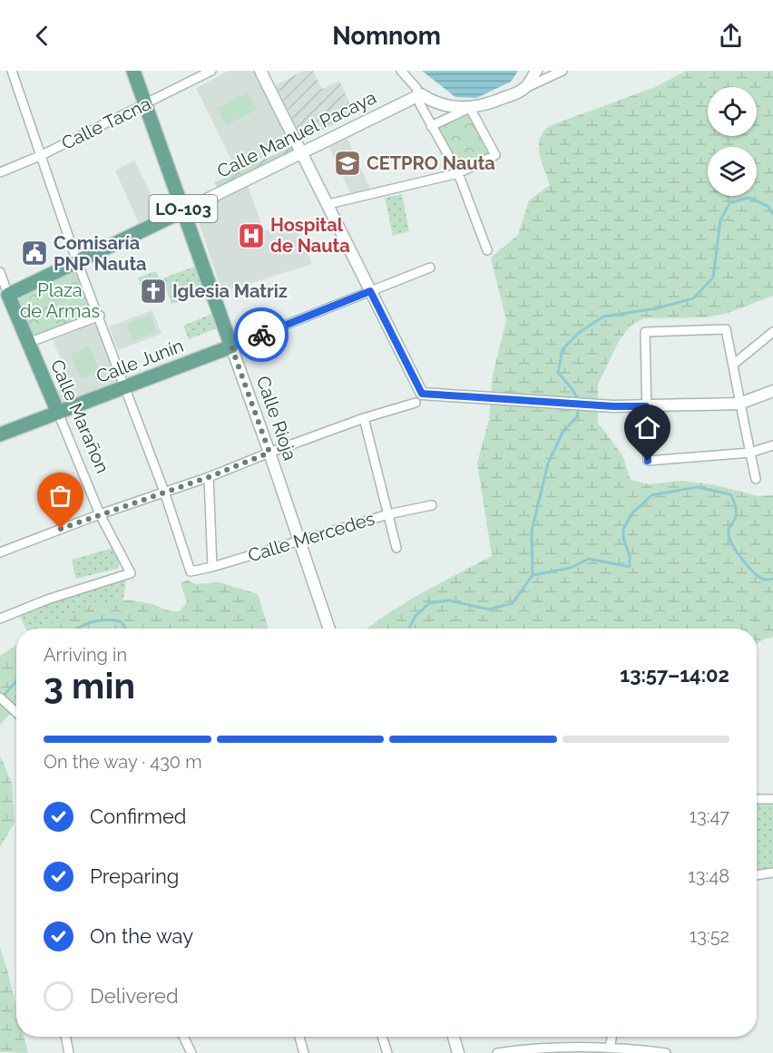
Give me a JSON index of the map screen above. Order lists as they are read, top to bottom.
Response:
{
  "streets": {
    "main road": [
      "Calle Manuel Pacaya",
      "LO-103",
      "Calle Junín",
      "Calle Marañon",
      "Calle Rioja"
    ],
    "street": ["Calle Tacna", "Calle Mercedes"]
  },
  "crossings": [
    ["Calle Tacna", "Calle Rioja"],
    ["Calle Manuel Pacaya", "Calle Marañon"],
    ["Calle Manuel Pacaya", "Calle Rioja"],
    ["Calle Junín", "Calle Marañon"],
    ["Calle Junín", "Calle Rioja"],
    ["Calle Rioja", "Calle Mercedes"]
  ],
  "parks": ["Plaza de Armas"],
  "places": {
    "school or university": ["CETPRO Nauta"],
    "hospital": ["Hospital de Nauta"],
    "public building": ["Comisaría PNP Nauta"],
    "church": ["Iglesia Matriz"]
  },
  "page": {
    "header": "Nomnom",
    "heading": ["3 min", "Arriving in", "13:57–14:02"],
    "bar": "On the way · 430 m",
    "list": [
      ["Confirmed", "13:47"],
      ["Preparing", "13:48"],
      ["On the way", "13:52"],
      "Delivered"
    ]
  }
}
